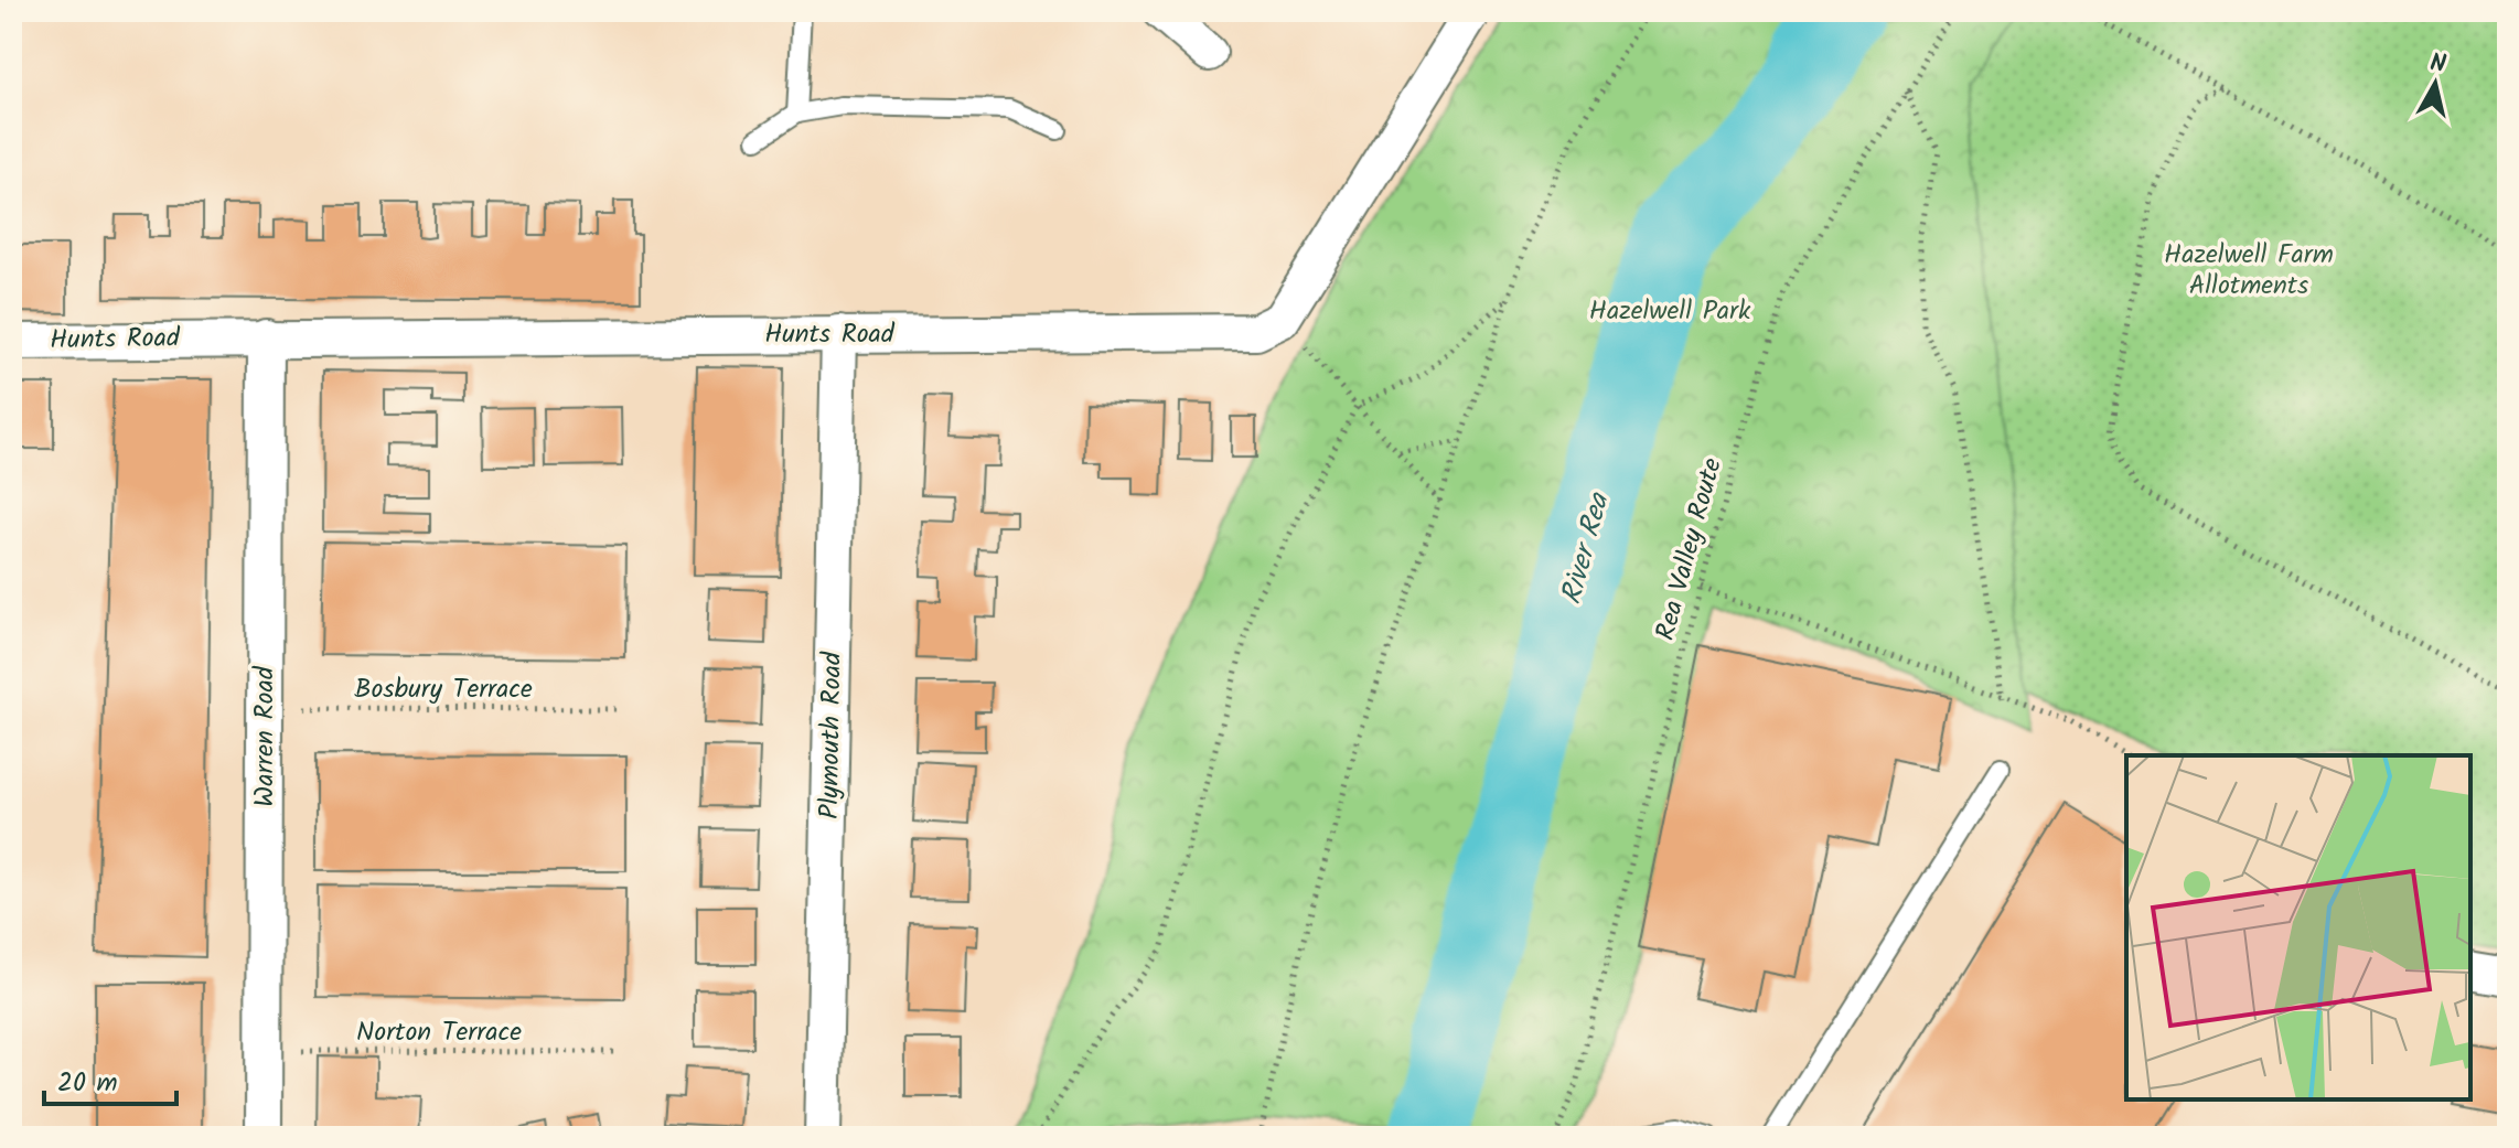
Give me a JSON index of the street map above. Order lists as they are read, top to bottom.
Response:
{
  "streets": {
    "street": ["Hunts Road", "Plymouth Road", "Warren Road"],
    "path": ["Rea Valley Route", "Bosbury Terrace", "Norton Terrace"]
  },
  "crossings": [
    ["Hunts Road", "Plymouth Road"],
    ["Hunts Road", "Warren Road"],
    ["Bosbury Terrace", "Warren Road"],
    ["Warren Road", "Norton Terrace"]
  ],
  "water": ["River Rea"],
  "parks": ["Hazelwell Farm Allotments", "Hazelwell Park"],
  "scale_bar": "20 m",
  "north": "top"
}
